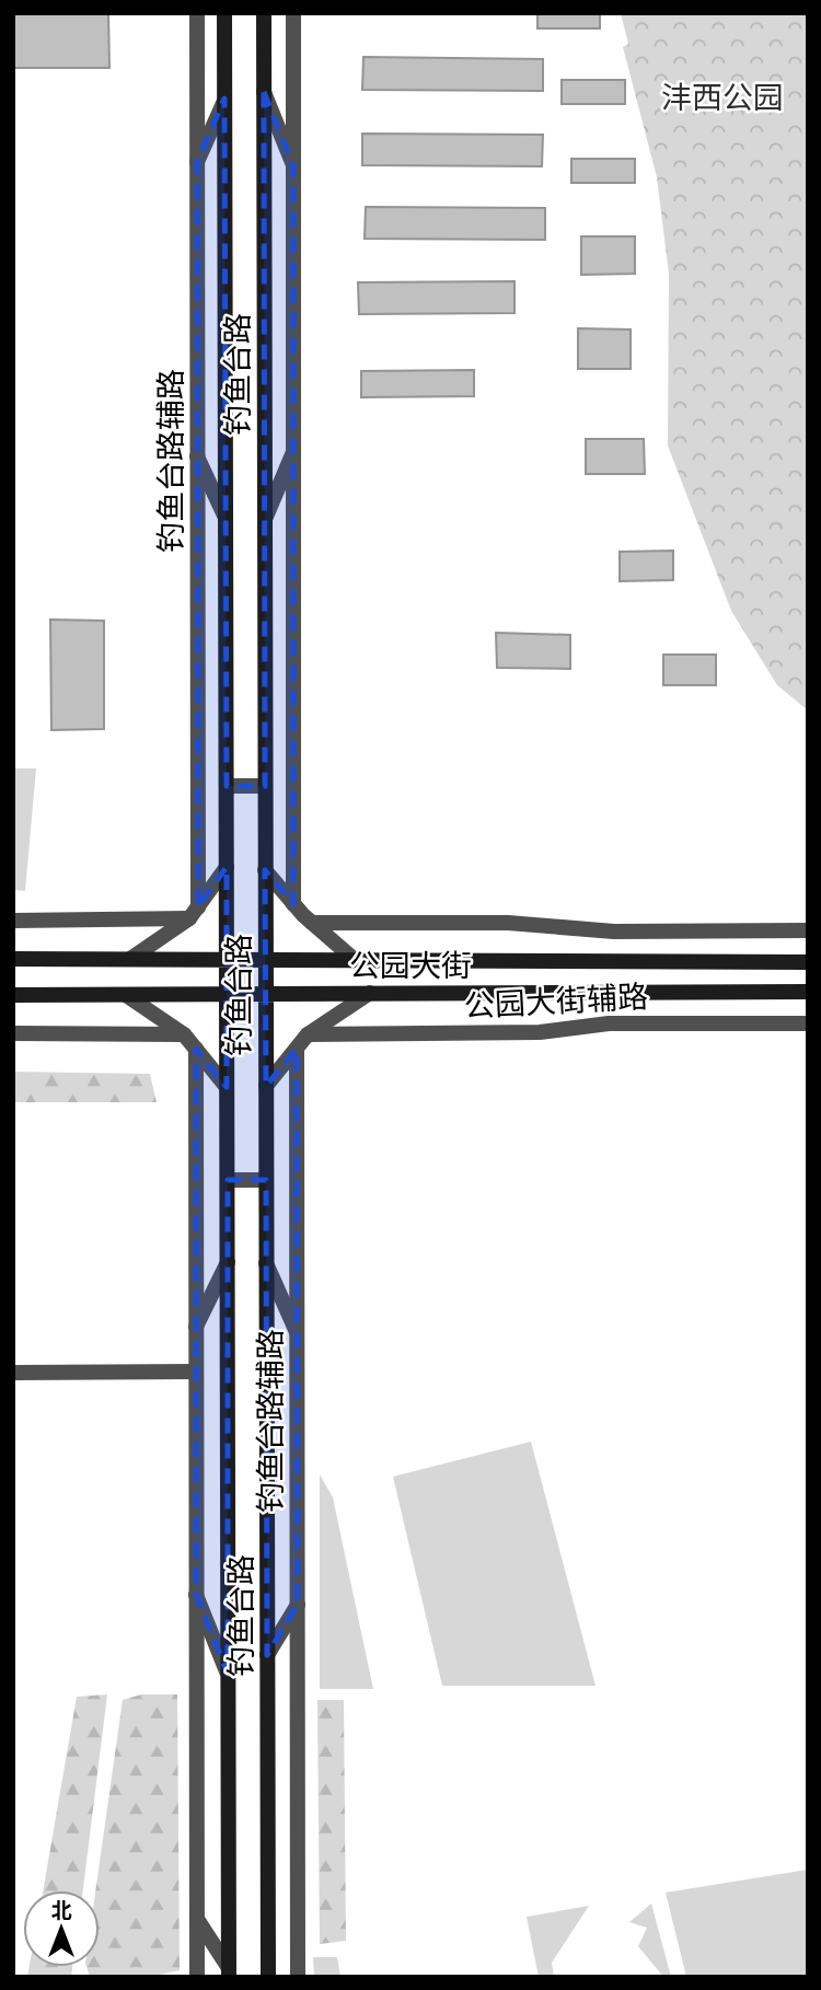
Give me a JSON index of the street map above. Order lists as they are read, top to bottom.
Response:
{
  "streets": {
    "main road": ["钓鱼台路", "公园大街"],
    "street": ["钓鱼台路辅路", "公园大街辅路"]
  },
  "crossings": [
    ["钓鱼台路", "公园大街"]
  ],
  "parks": ["沣西公园"],
  "north": "top"
}
